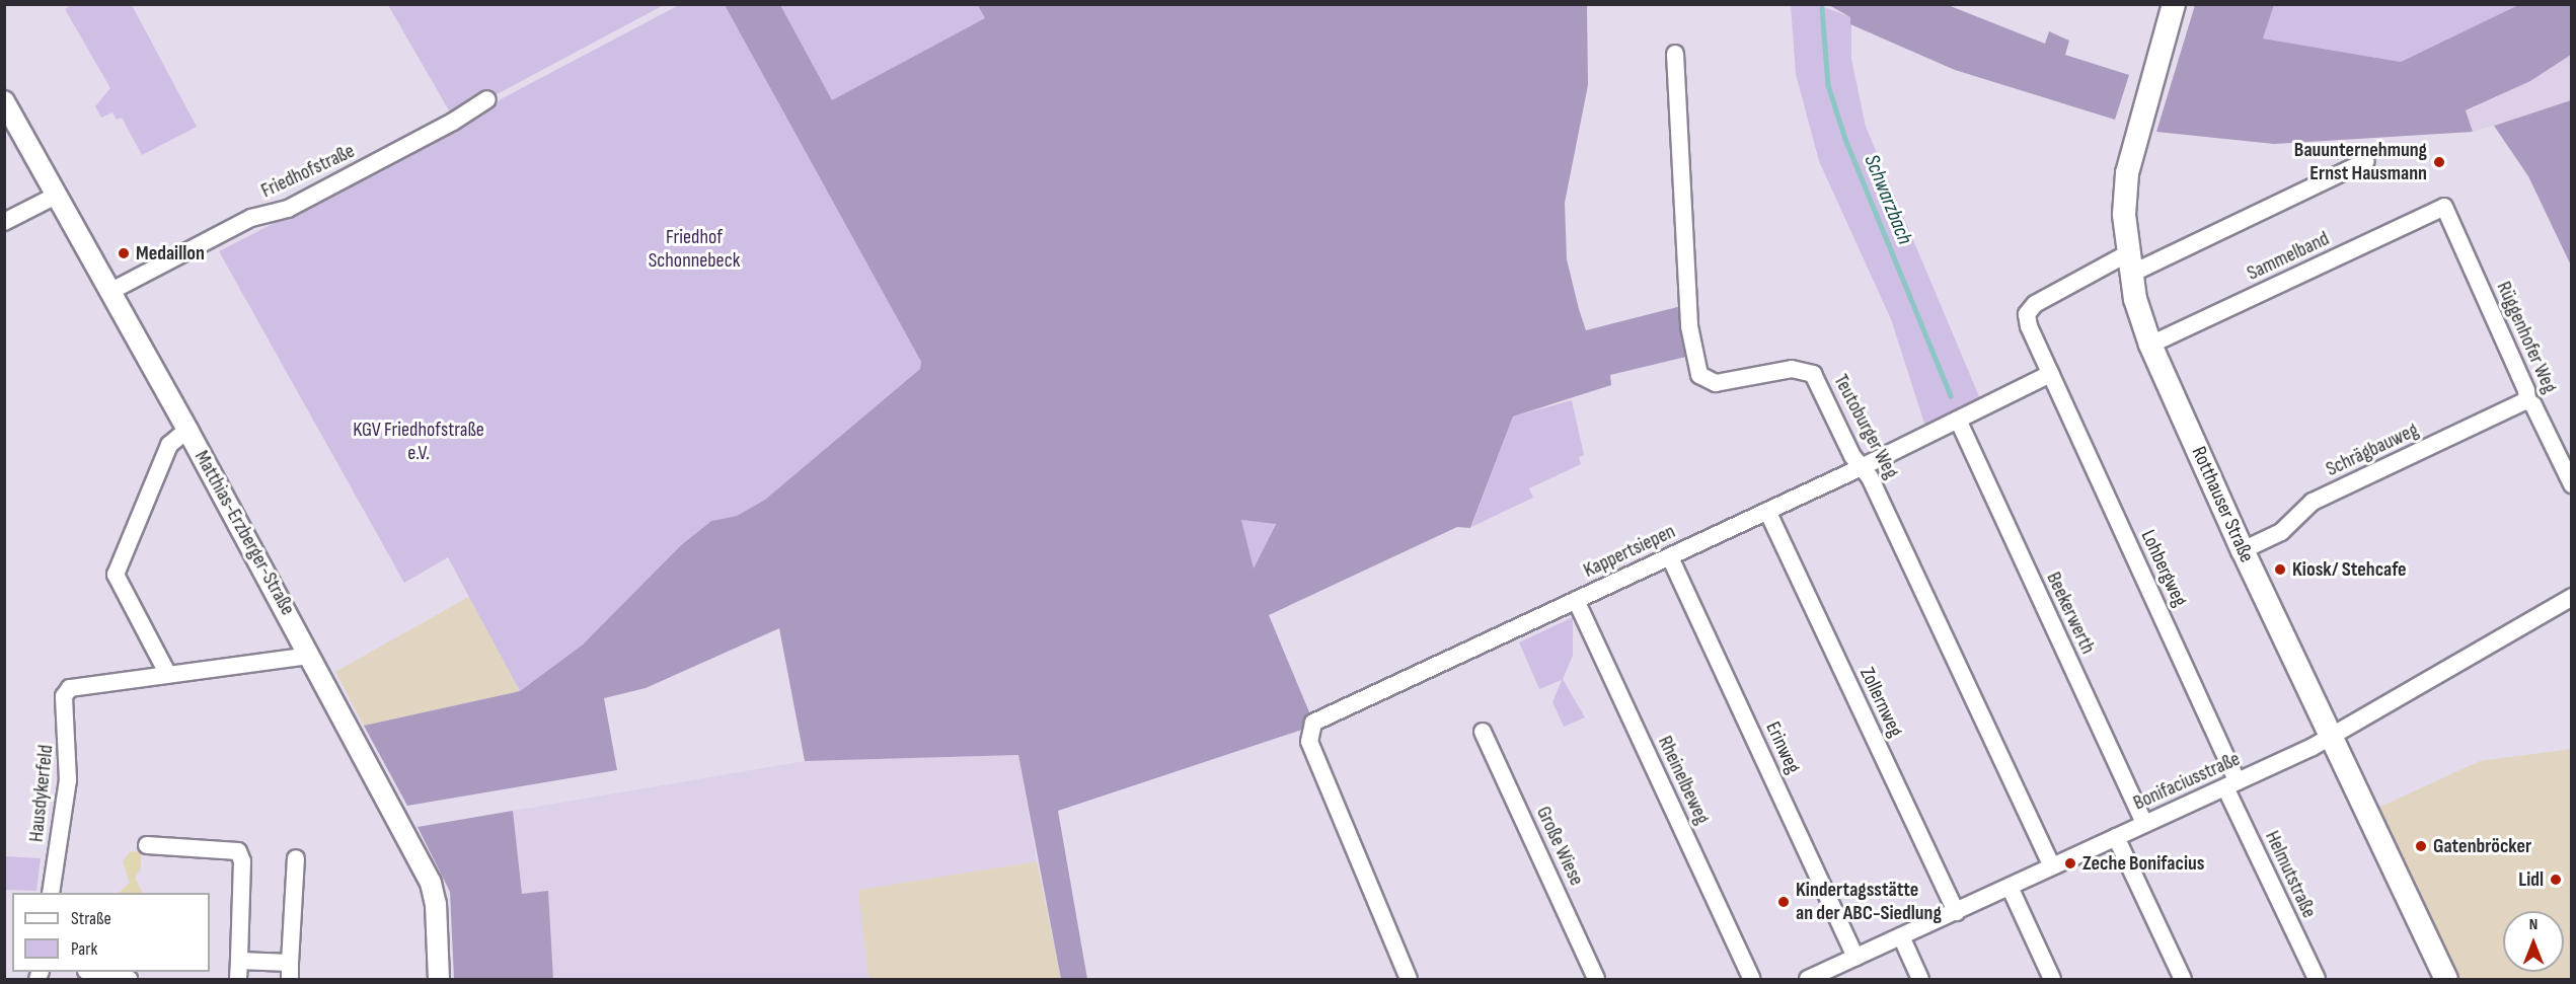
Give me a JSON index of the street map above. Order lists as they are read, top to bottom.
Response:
{
  "streets": {
    "main road": ["Rotthauser Straße"],
    "street": [
      "Friedhofstraße",
      "Sammelband",
      "Rüggenhofer Weg",
      "Teutoburger Weg",
      "Schrägbauweg",
      "Matthias-Erzberger-Straße",
      "Kappertsiepen",
      "Lohbergweg",
      "Beekerwerth",
      "Zollernweg",
      "Erinweg",
      "Rheinelbeweg",
      "Bonifaciusstraße",
      "Hausdykerfeld",
      "Große Wiese",
      "Helmutstraße"
    ]
  },
  "crossings": [
    ["Friedhofstraße", "Matthias-Erzberger-Straße"],
    ["Sammelband", "Rüggenhofer Weg"],
    ["Sammelband", "Rotthauser Straße"],
    ["Rüggenhofer Weg", "Schrägbauweg"],
    ["Teutoburger Weg", "Kappertsiepen"],
    ["Teutoburger Weg", "Bonifaciusstraße"],
    ["Schrägbauweg", "Rotthauser Straße"],
    ["Rotthauser Straße", "Bonifaciusstraße"],
    ["Matthias-Erzberger-Straße", "Hausdykerfeld"],
    ["Kappertsiepen", "Lohbergweg"],
    ["Kappertsiepen", "Beekerwerth"],
    ["Kappertsiepen", "Zollernweg"],
    ["Kappertsiepen", "Erinweg"],
    ["Kappertsiepen", "Rheinelbeweg"],
    ["Lohbergweg", "Bonifaciusstraße"],
    ["Lohbergweg", "Helmutstraße"],
    ["Beekerwerth", "Bonifaciusstraße"],
    ["Zollernweg", "Bonifaciusstraße"],
    ["Erinweg", "Bonifaciusstraße"],
    ["Bonifaciusstraße", "Helmutstraße"]
  ],
  "water": ["Schwarzbach"],
  "parks": ["Friedhof Schonnebeck", "KGV Friedhofstraße e.V."],
  "places": [
    "Bauunternehmung Ernst Hausmann",
    "Medaillon",
    "Kiosk/ Stehcafe",
    "Gatenbröcker",
    "Zeche Bonifacius",
    "Lidl",
    "Kindertagsstätte an der ABC-Siedlung"
  ],
  "legend": ["Straße", "Park"],
  "north": "top"
}
